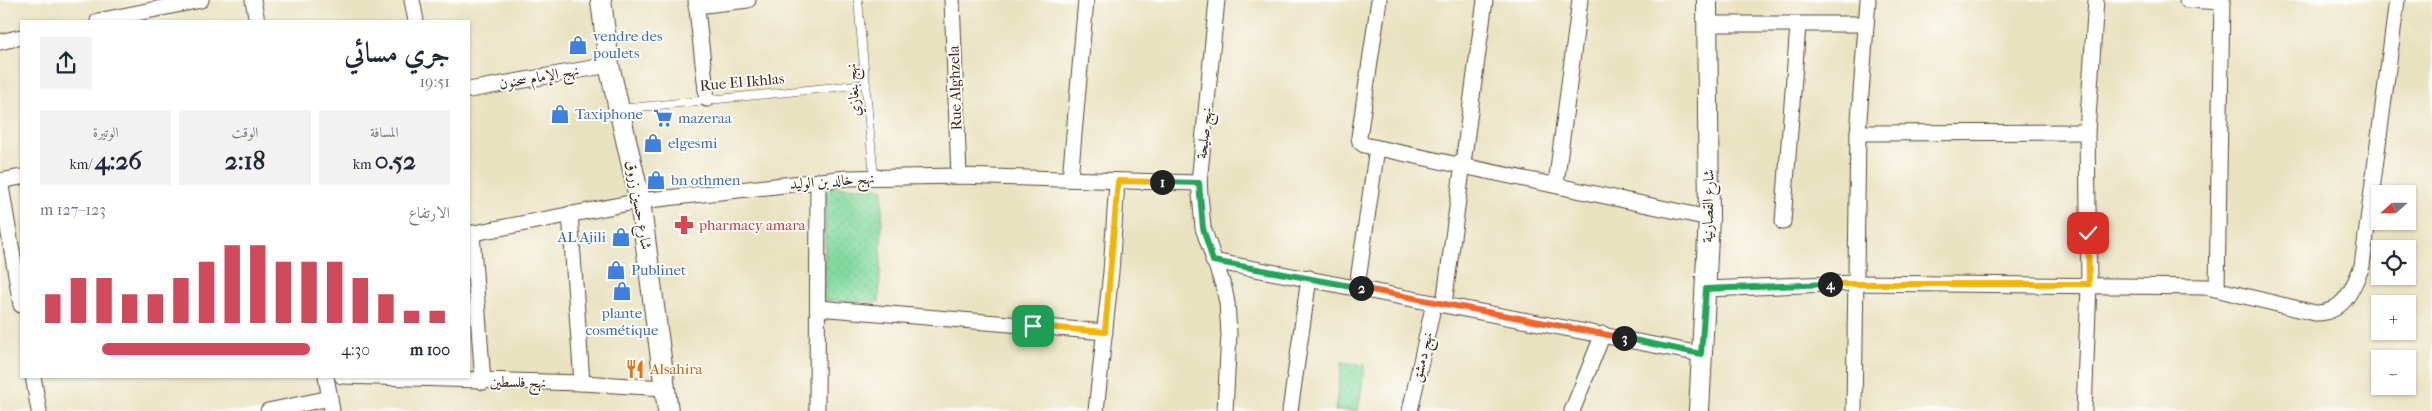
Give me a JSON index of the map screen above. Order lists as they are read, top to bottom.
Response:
{
  "streets": {
    "street": [
      "نهج الإمام سحنون",
      "Rue Alghzela",
      "نهج صليحة",
      "نهج خالد بن الوليد",
      "شارع حسين زروق",
      "شارع القصارنية",
      "نهج دمشق",
      "نهج فلسطين"
    ],
    "lane": ["Rue El Ikhlas", "نهج بنغازي"]
  },
  "crossings": [
    ["نهج الإمام سحنون", "شارع حسين زروق"],
    ["Rue El Ikhlas", "نهج بنغازي"],
    ["Rue El Ikhlas", "شارع حسين زروق"],
    ["Rue Alghzela", "نهج خالد بن الوليد"],
    ["نهج بنغازي", "نهج خالد بن الوليد"],
    ["نهج صليحة", "نهج خالد بن الوليد"],
    ["نهج خالد بن الوليد", "شارع حسين زروق"],
    ["شارع حسين زروق", "نهج فلسطين"]
  ],
  "places": {
    "shop": [
      "vendre des poulets",
      "Taxiphone",
      "elgesmi",
      "bn othmen",
      "AL Ajili",
      "Publinet",
      "plante cosmétique"
    ],
    "supermarket": ["mazeraa"],
    "pharmacy": ["pharmacy amara"],
    "restaurant": ["Alsahira"]
  },
  "north": "left",
  "page": {
    "heading": ["جري مسائي", "19:51"],
    "stats": [
      ["المسافة", "0.52 km"],
      ["الوقت", "2:18"],
      ["الوتيرة", "4:26 /km"]
    ],
    "pins": [
      "1",
      "4",
      "2",
      "3"
    ],
    "map_buttons": ["+", "−"],
    "chart": ["الارتفاع", "123–127 m"],
    "list": [
      {
        "name": "100 m",
        "note": "4:30"
      }
    ]
  }
}
